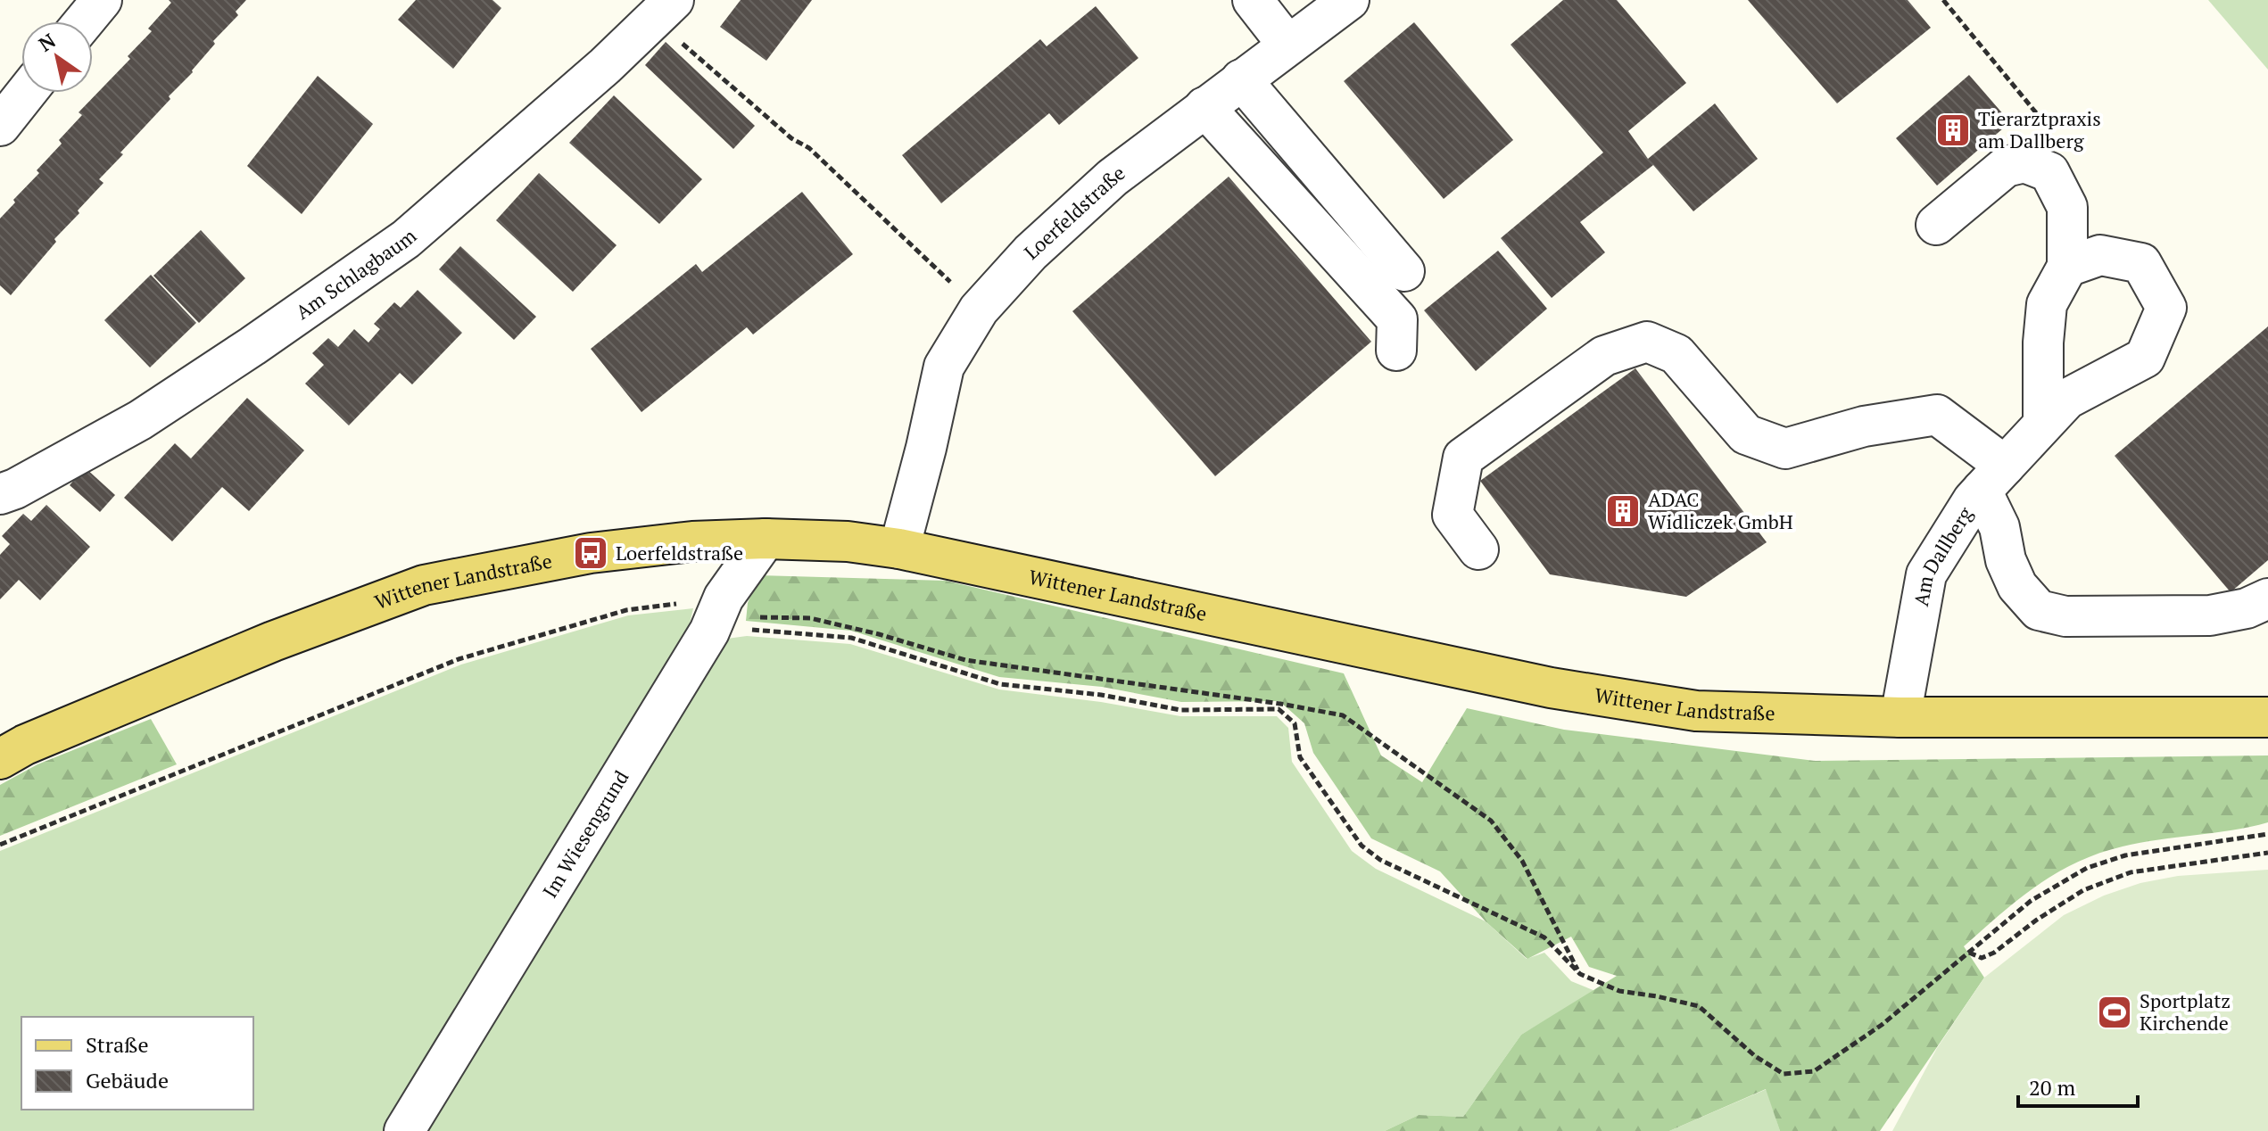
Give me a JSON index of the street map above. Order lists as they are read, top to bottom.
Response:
{
  "streets": {
    "main road": ["Wittener Landstraße"],
    "street": [
      "Loerfeldstraße",
      "Am Schlagbaum",
      "Am Dallberg",
      "Im Wiesengrund"
    ]
  },
  "crossings": [
    ["Loerfeldstraße", "Wittener Landstraße"],
    ["Am Dallberg", "Wittener Landstraße"],
    ["Wittener Landstraße", "Im Wiesengrund"]
  ],
  "places": {
    "building": ["Tierarztpraxis am Dallberg", "ADAC Widliczek GmbH"],
    "bus stop": ["Loerfeldstraße"],
    "sports": ["Sportplatz Kirchende"]
  },
  "legend": ["Straße", "Gebäude"],
  "scale_bar": "20 m",
  "north": "top left"
}
